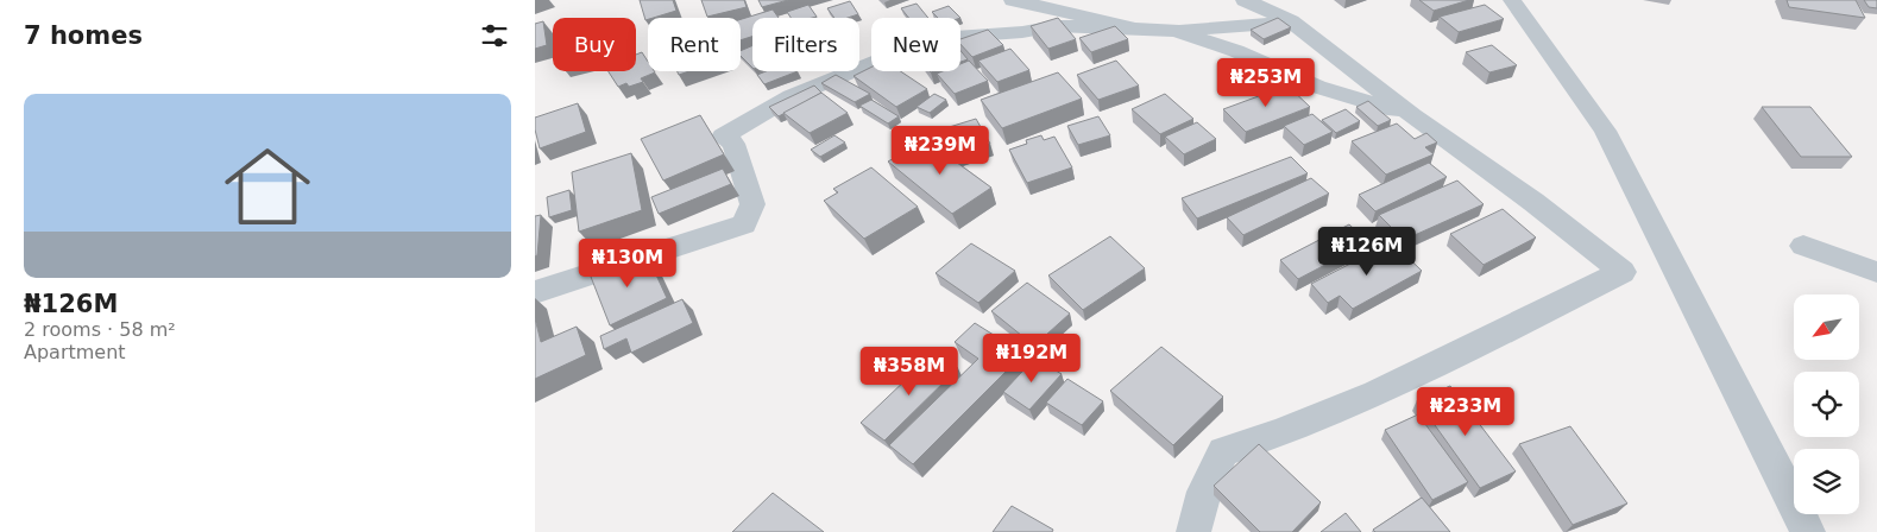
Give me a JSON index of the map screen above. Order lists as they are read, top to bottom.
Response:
{
  "north": "bottom left",
  "page": {
    "heading": "7 homes",
    "chip": [
      "Buy",
      "Rent",
      "Filters",
      "New"
    ],
    "price": [
      "₦253M",
      "₦239M",
      "₦126M",
      "₦130M",
      "₦192M",
      "₦358M",
      "₦233M"
    ],
    "list": [
      {
        "name": "₦126M",
        "note": "2 rooms · 58 m² · Apartment"
      }
    ]
  }
}
